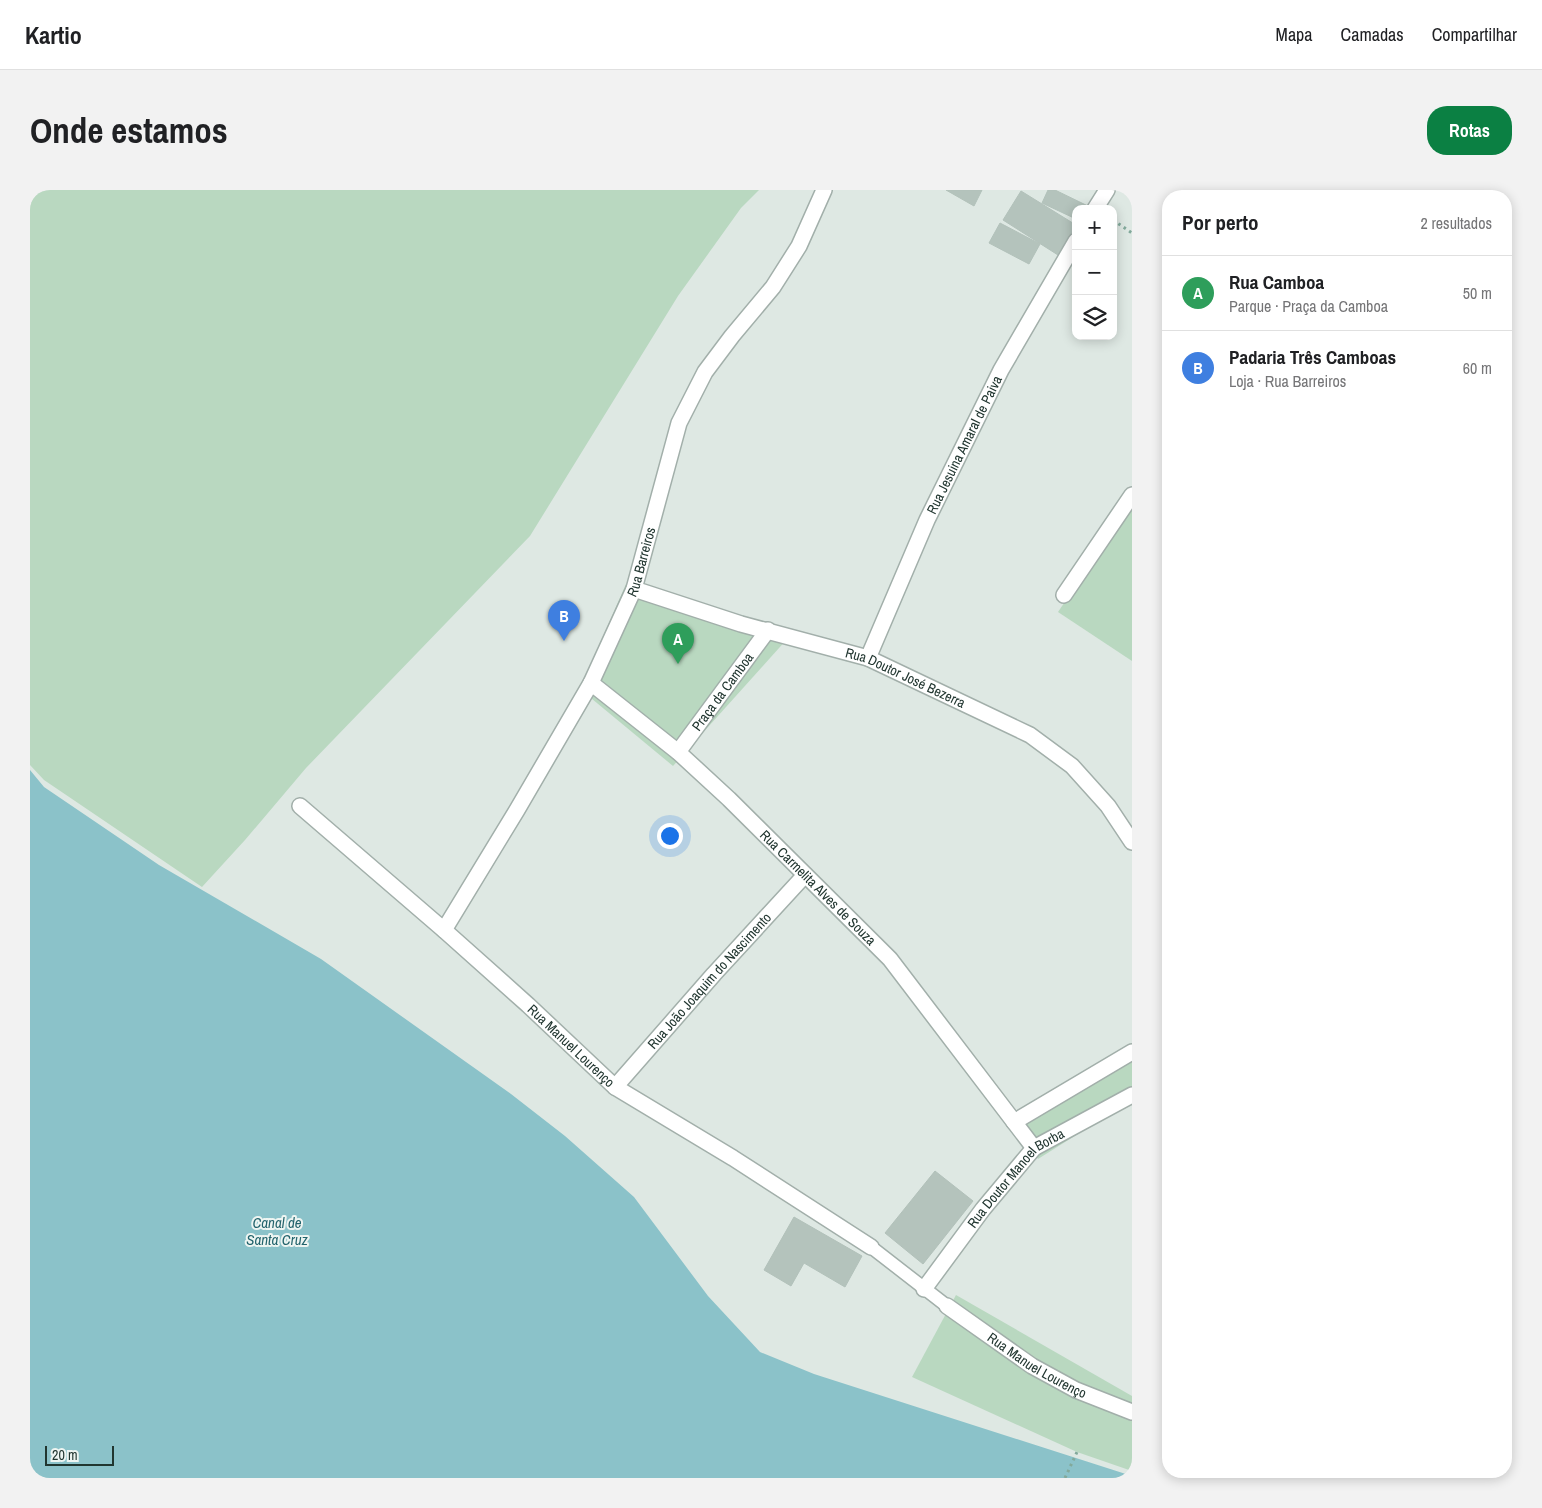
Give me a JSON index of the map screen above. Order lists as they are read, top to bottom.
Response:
{
  "streets": {
    "street": [
      "Rua Jesuina Amaral de Paiva",
      "Rua Barreiros",
      "Rua Doutor José Bezerra",
      "Praça da Camboa",
      "Rua Carmelita Alves de Souza",
      "Rua João Joaquim do Nascimento",
      "Rua Manuel Lourenço",
      "Rua Doutor Manoel Borba"
    ]
  },
  "crossings": [
    ["Rua Jesuina Amaral de Paiva", "Rua Doutor José Bezerra"],
    ["Rua Barreiros", "Rua Doutor José Bezerra"],
    ["Rua Barreiros", "Rua Carmelita Alves de Souza"],
    ["Rua Barreiros", "Rua Manuel Lourenço"],
    ["Rua Doutor José Bezerra", "Praça da Camboa"],
    ["Praça da Camboa", "Rua Carmelita Alves de Souza"],
    ["Rua Carmelita Alves de Souza", "Rua João Joaquim do Nascimento"],
    ["Rua Carmelita Alves de Souza", "Rua Doutor Manoel Borba"],
    ["Rua João Joaquim do Nascimento", "Rua Manuel Lourenço"]
  ],
  "water": ["Canal de Santa Cruz"],
  "scale_bar": "20 m",
  "page": {
    "header": "Kartio",
    "nav": ["Mapa", "Camadas", "Compartilhar"],
    "buttons": "Rotas",
    "title": "Onde estamos",
    "heading": ["Por perto", "2 resultados"],
    "map_buttons": ["+", "−"],
    "list": [
      {
        "mark": "A",
        "name": "Rua Camboa",
        "note": "Parque · Praça da Camboa",
        "value": "50 m"
      },
      {
        "mark": "B",
        "name": "Padaria Três Camboas",
        "note": "Loja · Rua Barreiros",
        "value": "60 m"
      }
    ],
    "pins": ["B", "A"],
    "scale": "20 m"
  }
}
